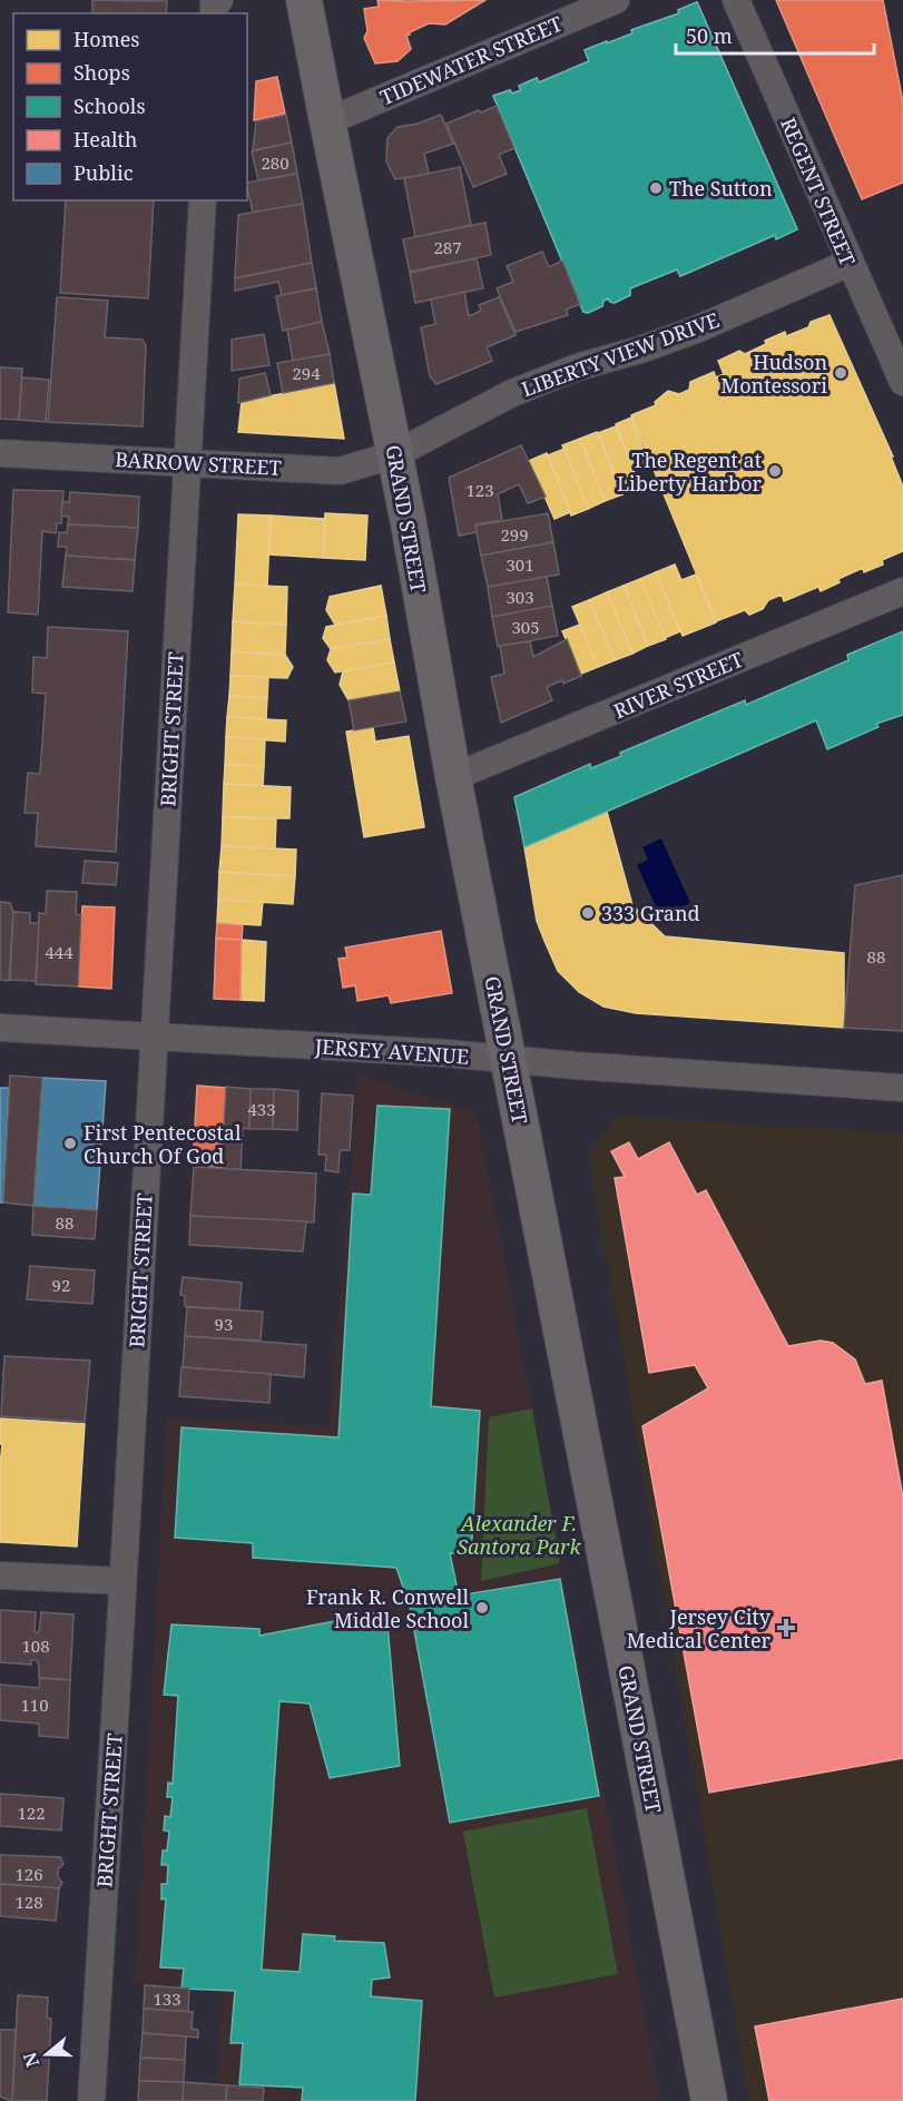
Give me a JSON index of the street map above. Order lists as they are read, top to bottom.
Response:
{
  "streets": {
    "main road": ["GRAND STREET"],
    "street": [
      "TIDEWATER STREET",
      "REGENT STREET",
      "LIBERTY VIEW DRIVE",
      "BARROW STREET",
      "RIVER STREET",
      "BRIGHT STREET",
      "JERSEY AVENUE"
    ]
  },
  "crossings": [
    ["TIDEWATER STREET", "GRAND STREET"],
    ["REGENT STREET", "LIBERTY VIEW DRIVE"],
    ["LIBERTY VIEW DRIVE", "BARROW STREET"],
    ["LIBERTY VIEW DRIVE", "GRAND STREET"],
    ["BARROW STREET", "GRAND STREET"],
    ["BARROW STREET", "BRIGHT STREET"],
    ["GRAND STREET", "RIVER STREET"],
    ["GRAND STREET", "JERSEY AVENUE"],
    ["BRIGHT STREET", "JERSEY AVENUE"]
  ],
  "parks": ["Alexander F. Santora Park"],
  "places": {
    "other": [
      "The Sutton",
      "Hudson Montessori",
      "The Regent at Liberty Harbor",
      "333 Grand",
      "First Pentecostal Church Of God",
      "Frank R. Conwell Middle School"
    ],
    "health": ["Jersey City Medical Center"]
  },
  "house_numbers": [
    "280",
    "287",
    "294",
    "123",
    "299",
    "301",
    "303",
    "305",
    "444",
    "88",
    "433",
    "88",
    "92",
    "93",
    "108",
    "110",
    "122",
    "126",
    "128",
    "133"
  ],
  "legend": [
    "Homes",
    "Shops",
    "Schools",
    "Health",
    "Public"
  ],
  "scale_bar": "50 m",
  "north": "left"
}
